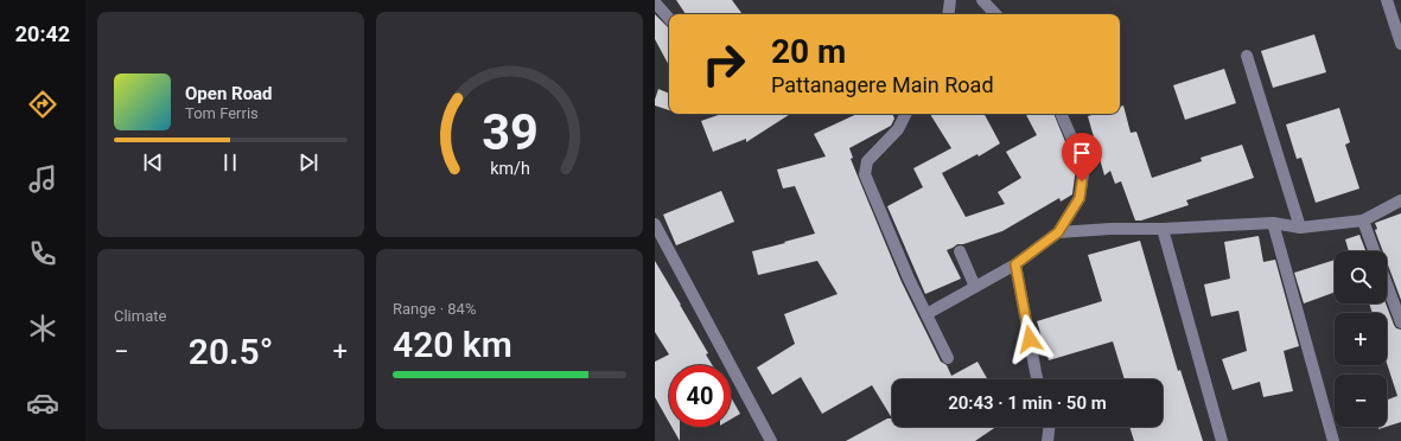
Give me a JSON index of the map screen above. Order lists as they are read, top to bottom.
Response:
{
  "page": {
    "tabs": "20:42",
    "turn": ["20 m", "Pattanagere Main Road"],
    "song": ["Open Road", "Tom Ferris"],
    "tile": [
      "Climate",
      ["Range · 84%", "420 km"]
    ],
    "map_buttons": ["+", "−"],
    "heat": ["−", "20.5°", "+"],
    "limit": "40",
    "trip": "20:43 · 1 min · 50 m",
    "gauge": ["39", "km/h"]
  }
}
